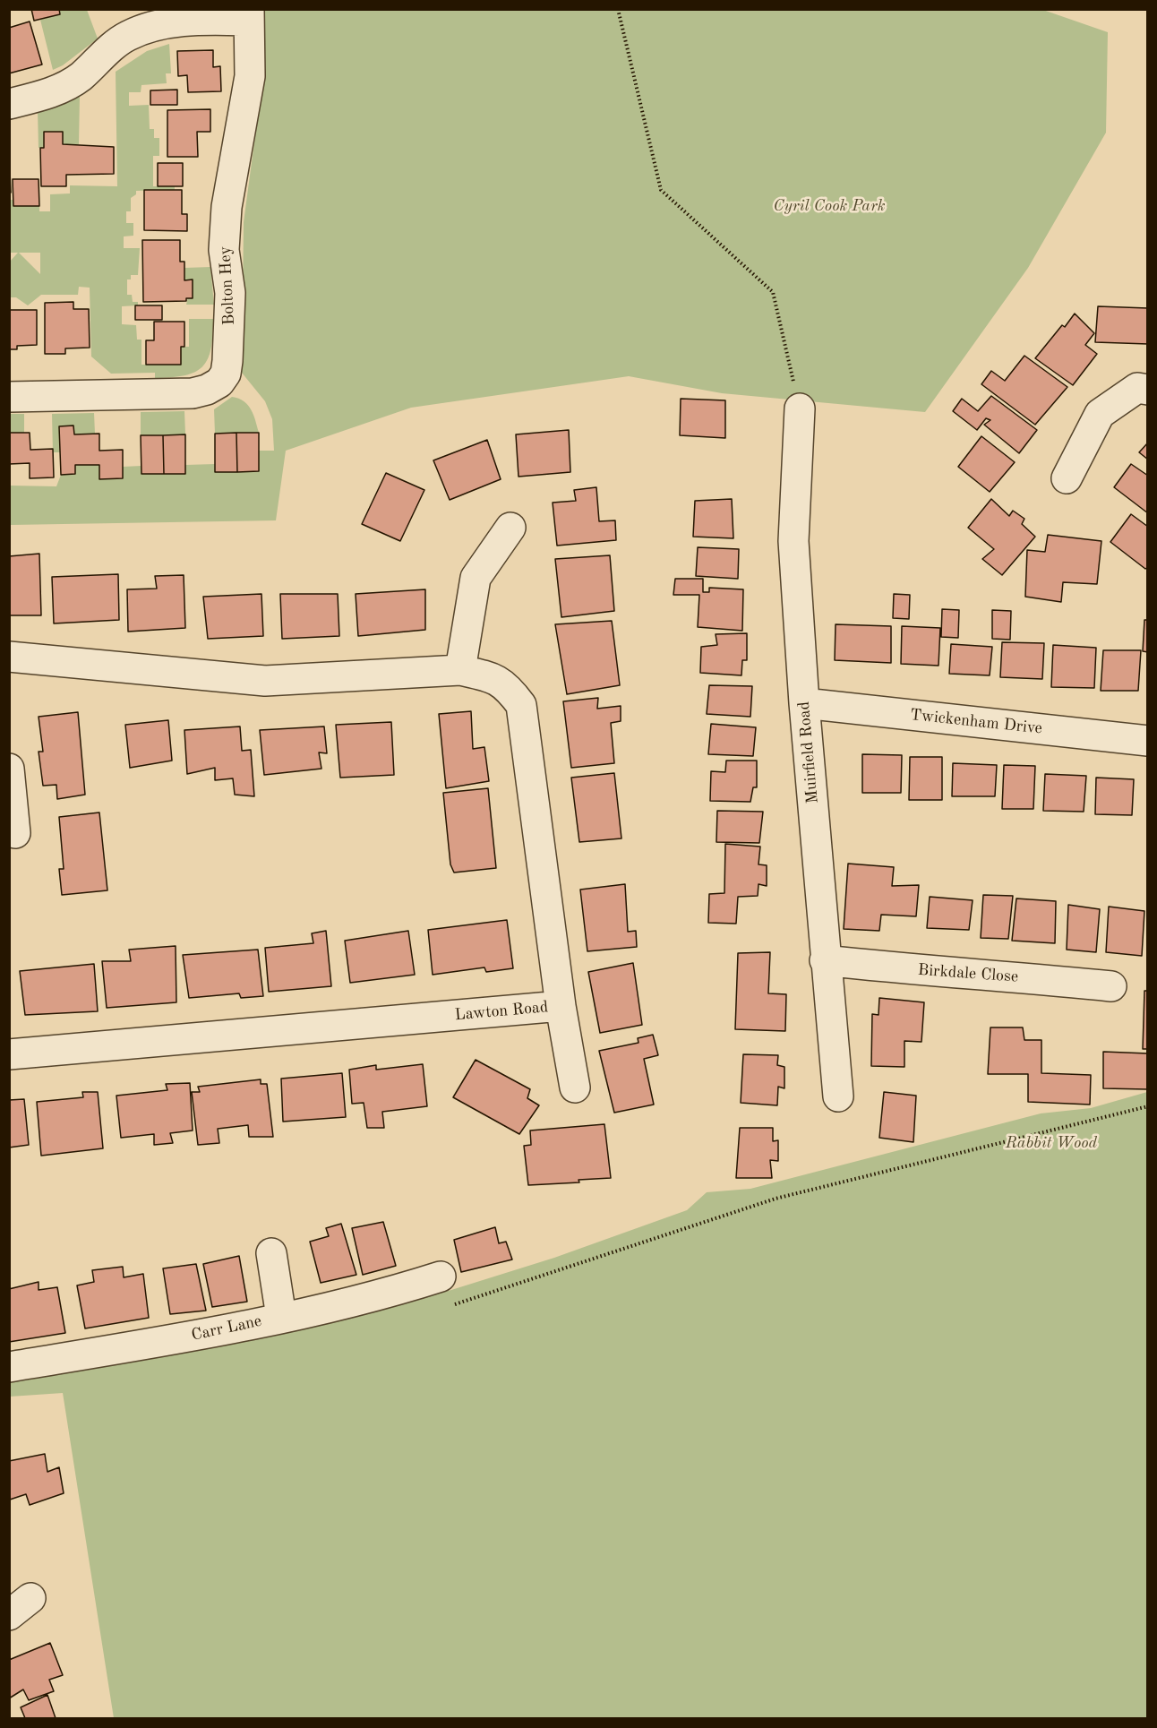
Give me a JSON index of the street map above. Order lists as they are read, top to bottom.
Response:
{
  "streets": {
    "street": [
      "Bolton Hey",
      "Twickenham Drive",
      "Muirfield Road",
      "Birkdale Close",
      "Lawton Road",
      "Carr Lane"
    ]
  },
  "crossings": [
    ["Twickenham Drive", "Muirfield Road"],
    ["Muirfield Road", "Birkdale Close"]
  ],
  "parks": ["Cyril Cook Park", "Rabbit Wood"]
}
